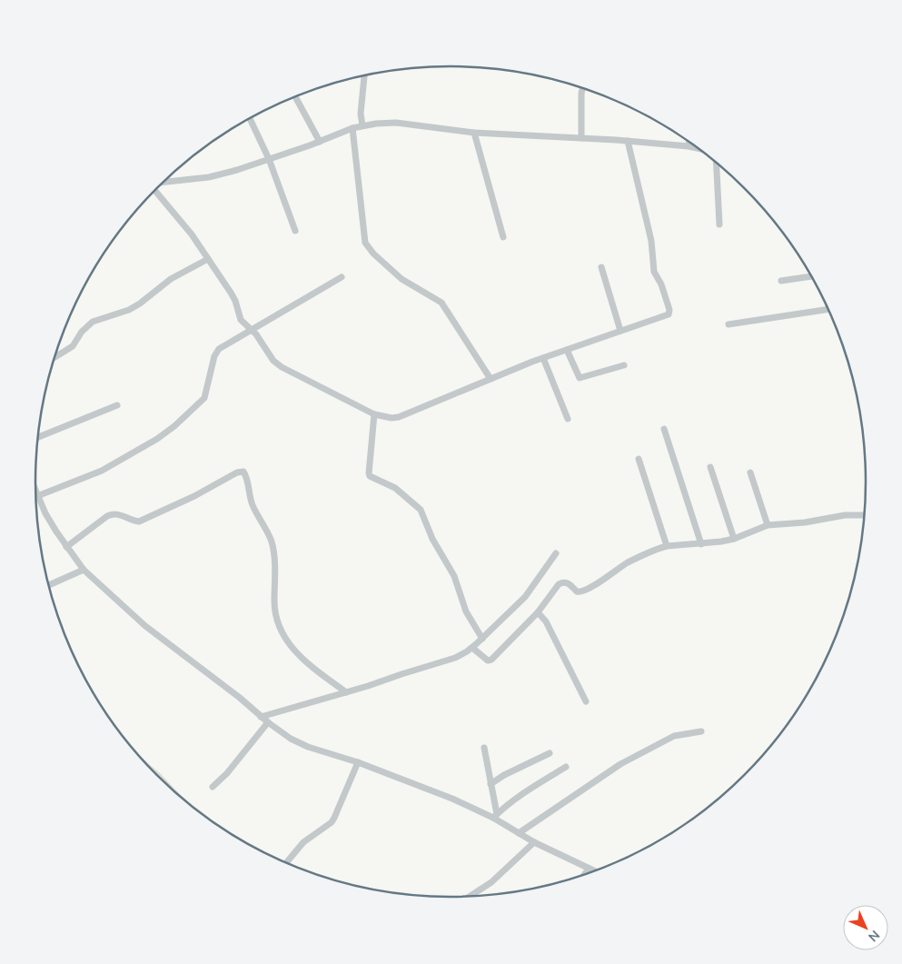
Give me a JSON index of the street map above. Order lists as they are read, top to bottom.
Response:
{
  "north": "bottom right"
}
